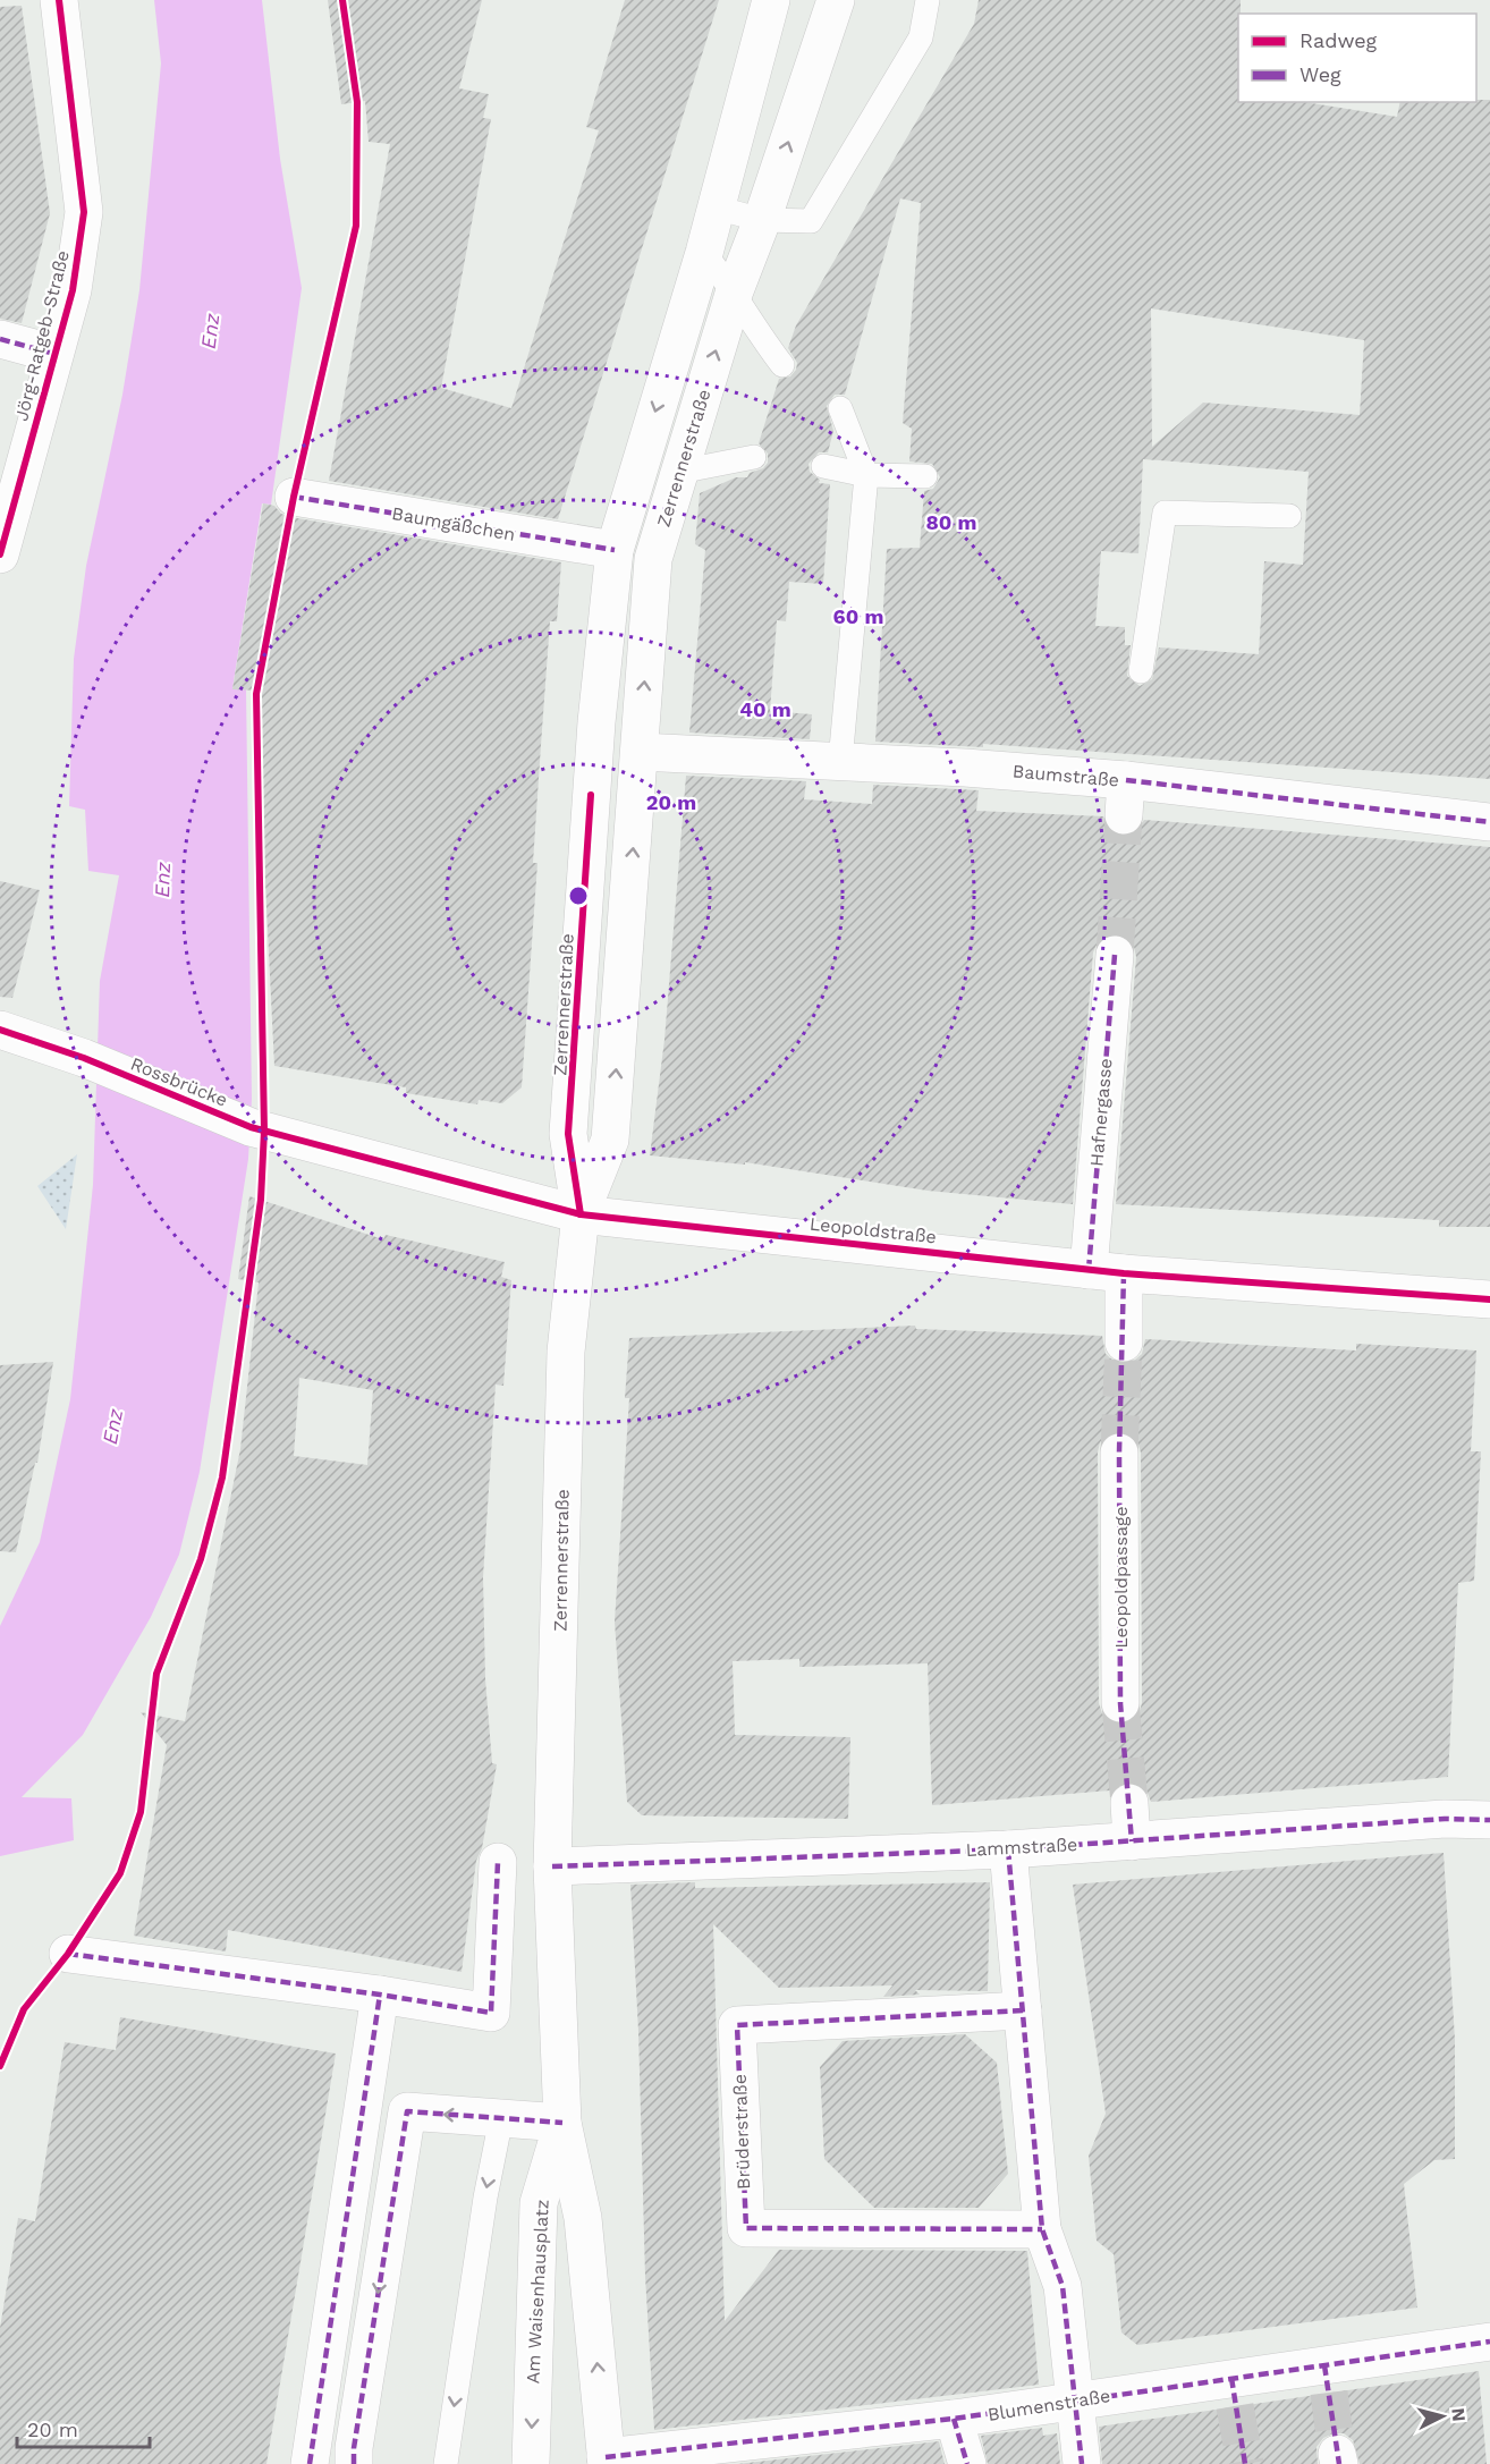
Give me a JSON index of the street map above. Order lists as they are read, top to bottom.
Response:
{
  "streets": {
    "street": [
      "Jörg-Ratgeb-Straße",
      "Zerrennerstraße",
      "Baumgäßchen",
      "Baumstraße",
      "Rossbrücke",
      "Hafnergasse",
      "Leopoldstraße",
      "Leopoldpassage",
      "Lammstraße",
      "Brüderstraße",
      "Am Waisenhausplatz",
      "Blumenstraße"
    ]
  },
  "crossings": [
    ["Zerrennerstraße", "Baumgäßchen"],
    ["Zerrennerstraße", "Baumstraße"],
    ["Zerrennerstraße", "Leopoldstraße"],
    ["Zerrennerstraße", "Lammstraße"],
    ["Zerrennerstraße", "Am Waisenhausplatz"],
    ["Rossbrücke", "Leopoldstraße"],
    ["Hafnergasse", "Leopoldstraße"],
    ["Lammstraße", "Am Waisenhausplatz"],
    ["Am Waisenhausplatz", "Blumenstraße"]
  ],
  "water": ["Enz"],
  "legend": ["Radweg", "Weg"],
  "scale_bar": "20 m",
  "north": "right",
  "rings": [
    "80 m",
    "60 m",
    "40 m",
    "20 m"
  ]
}
